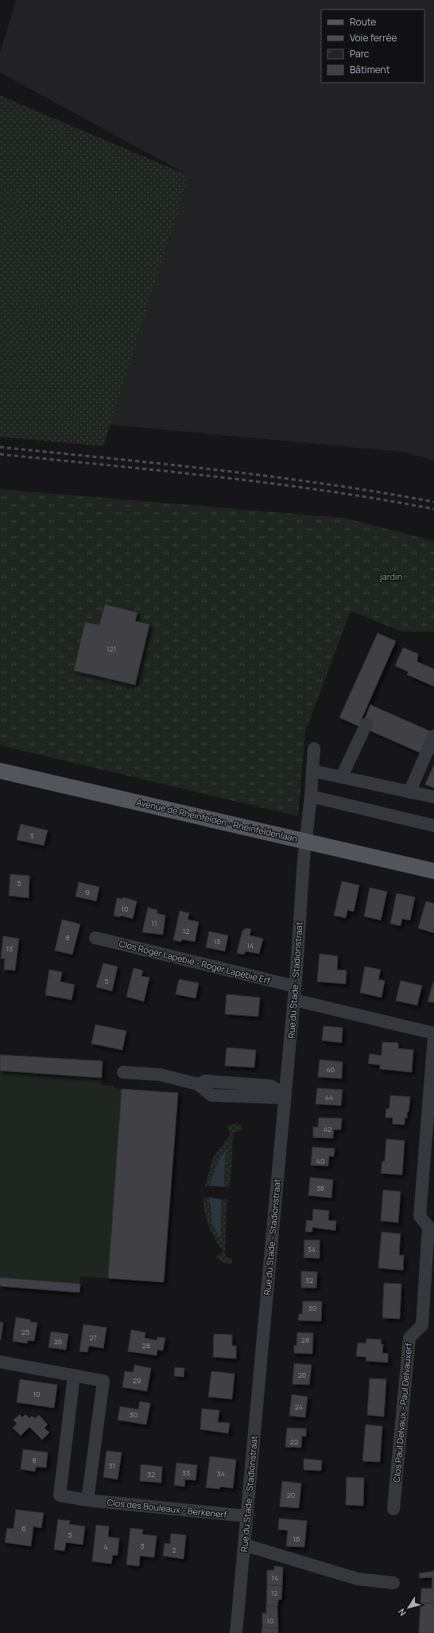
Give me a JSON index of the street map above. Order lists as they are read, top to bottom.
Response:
{
  "streets": {
    "main road": ["Avenue de Rheinfelden - Rheinfeldenlaan"],
    "street": [
      "Clos Roger Lapebie - Roger Lapebie Erf",
      "Rue du Stade - Stadionstraat",
      "Clos Paul Delvaux - Paul Delvauxerf",
      "Clos des Bouleaux - Berkenerf"
    ]
  },
  "crossings": [
    ["Avenue de Rheinfelden - Rheinfeldenlaan", "Rue du Stade - Stadionstraat"],
    ["Clos Roger Lapebie - Roger Lapebie Erf", "Rue du Stade - Stadionstraat"],
    ["Rue du Stade - Stadionstraat", "Clos des Bouleaux - Berkenerf"]
  ],
  "parks": ["jardin"],
  "house_numbers": [
    "121",
    "3",
    "5",
    "9",
    "10",
    "11",
    "12",
    "8",
    "13",
    "14",
    "13",
    "5",
    "46",
    "44",
    "42",
    "40",
    "38",
    "34",
    "32",
    "30",
    "25",
    "27",
    "28",
    "26",
    "28",
    "26",
    "29",
    "10",
    "24",
    "30",
    "22",
    "8",
    "31",
    "33",
    "34",
    "32",
    "20",
    "6",
    "5",
    "16",
    "3",
    "4",
    "2",
    "14",
    "12",
    "10"
  ],
  "legend": [
    "Route",
    "Voie ferrée",
    "Parc",
    "Bâtiment"
  ],
  "north": "bottom left"
}
